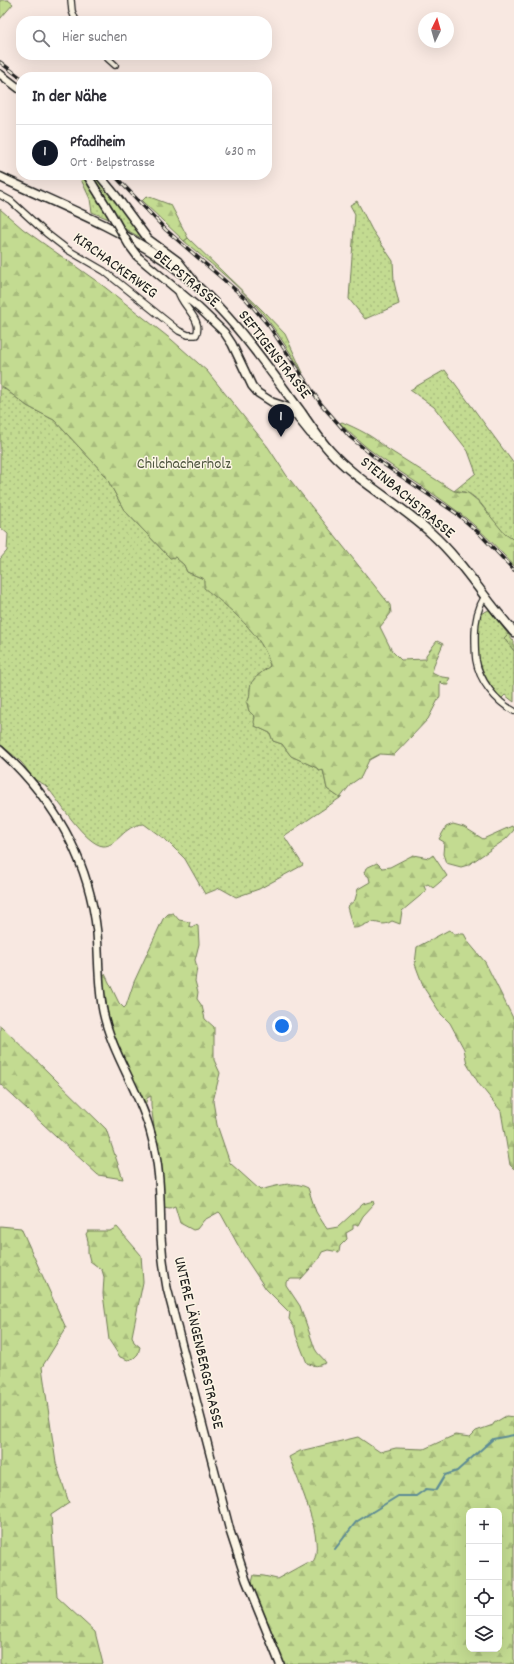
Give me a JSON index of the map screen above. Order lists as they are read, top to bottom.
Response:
{
  "streets": {
    "main road": ["SEFTIGENSTRASSE", "STEINBACHSTRASSE"],
    "street": ["KIRCHACKERWEG", "BELPSTRASSE", "UNTERE LÄNGENBERGSTRASSE"]
  },
  "crossings": [
    ["KIRCHACKERWEG", "BELPSTRASSE"],
    ["BELPSTRASSE", "SEFTIGENSTRASSE"],
    ["BELPSTRASSE", "STEINBACHSTRASSE"],
    ["SEFTIGENSTRASSE", "STEINBACHSTRASSE"]
  ],
  "parks": ["Chilchacherholz"],
  "north": "top",
  "page": {
    "search": "Hier suchen",
    "heading": "In der Nähe",
    "list": [
      {
        "mark": "1",
        "name": "Pfadiheim",
        "note": "Ort · Belpstrasse",
        "value": "630 m"
      }
    ],
    "pins": "1",
    "map_buttons": ["+", "−"]
  }
}
